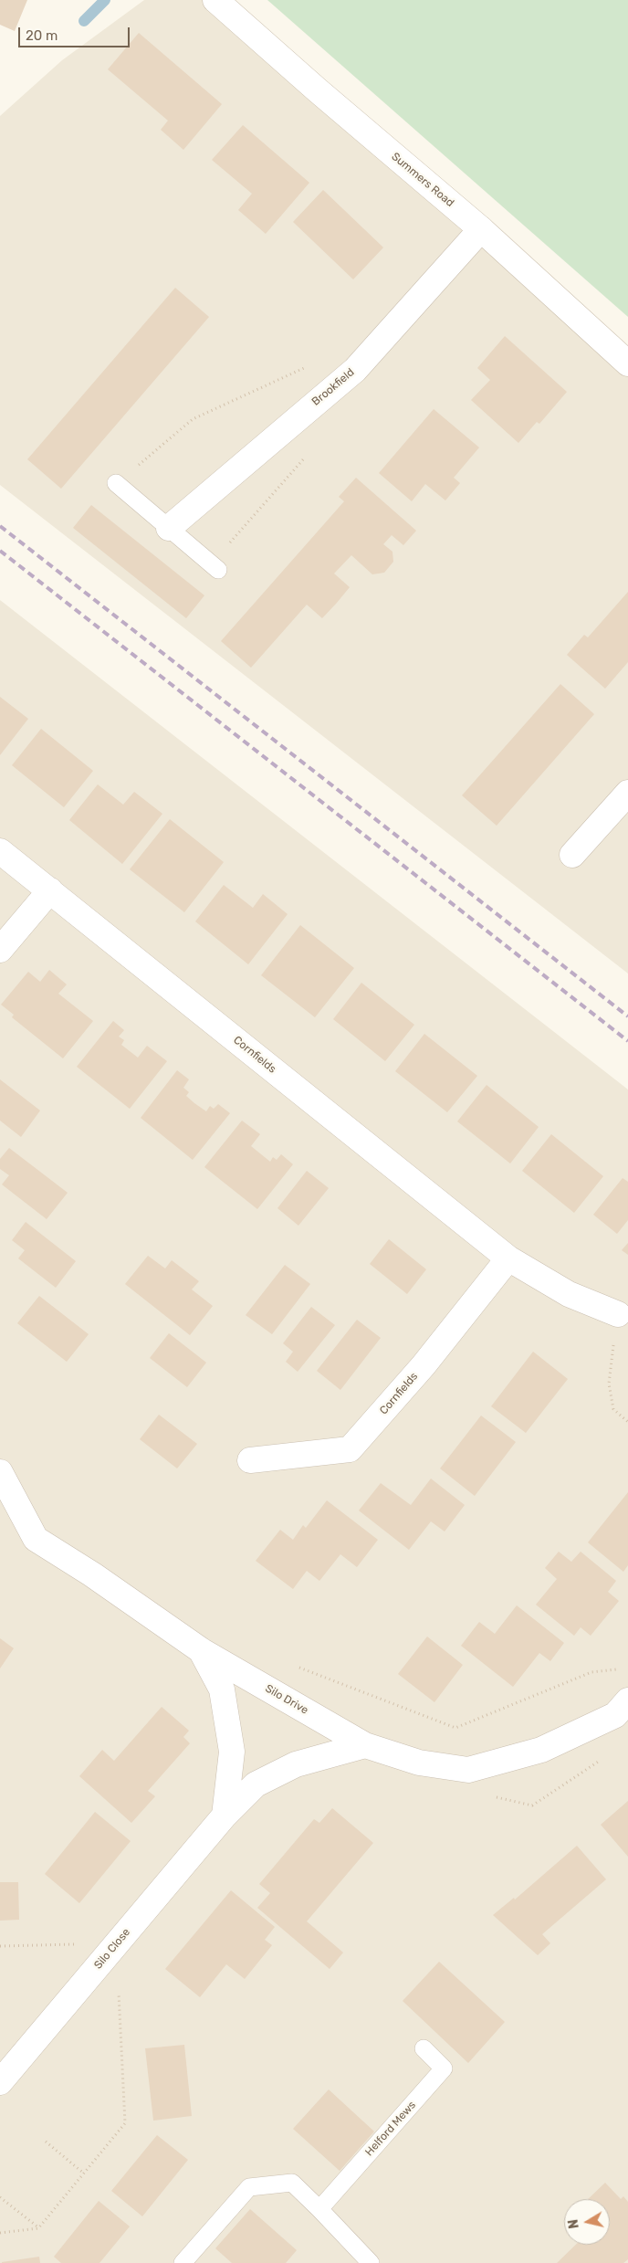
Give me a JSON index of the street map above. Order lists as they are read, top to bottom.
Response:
{
  "streets": {
    "street": [
      "Summers Road",
      "Brookfield",
      "Cornfields",
      "Silo Drive",
      "Silo Close"
    ],
    "lane": ["Helford Mews"]
  },
  "crossings": [
    ["Summers Road", "Brookfield"],
    ["Silo Drive", "Silo Close"]
  ],
  "scale_bar": "20 m",
  "north": "left"
}
